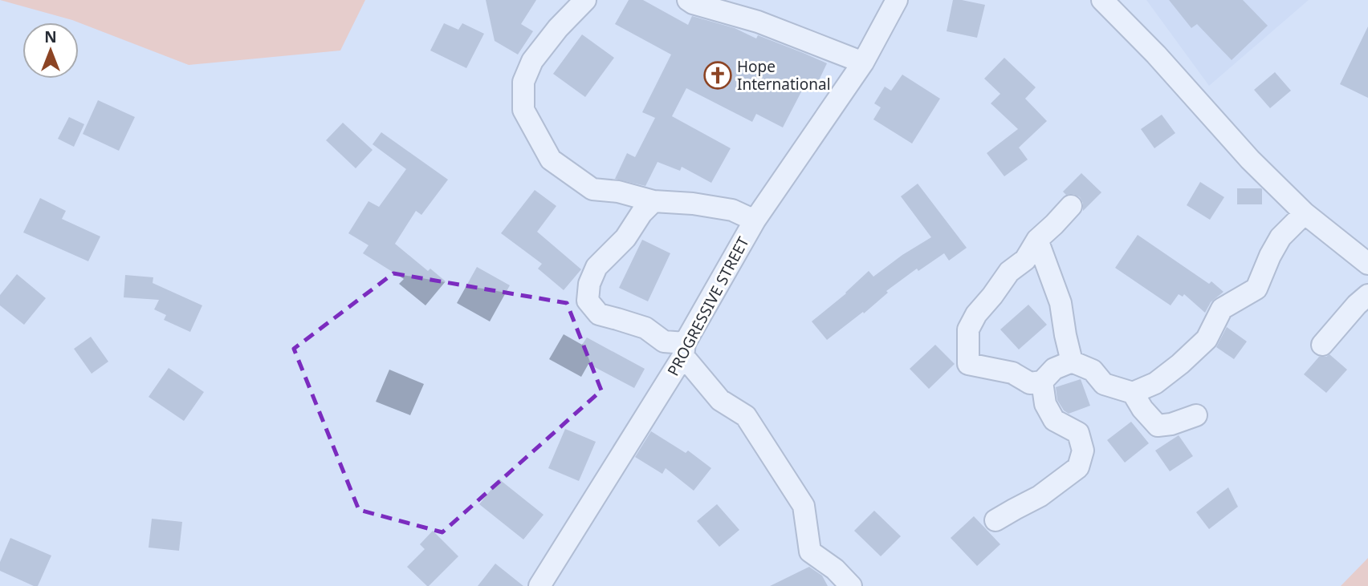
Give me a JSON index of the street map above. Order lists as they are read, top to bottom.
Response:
{
  "streets": {
    "street": ["PROGRESSIVE STREET"]
  },
  "places": {
    "church": ["Hope International"]
  },
  "north": "top"
}
